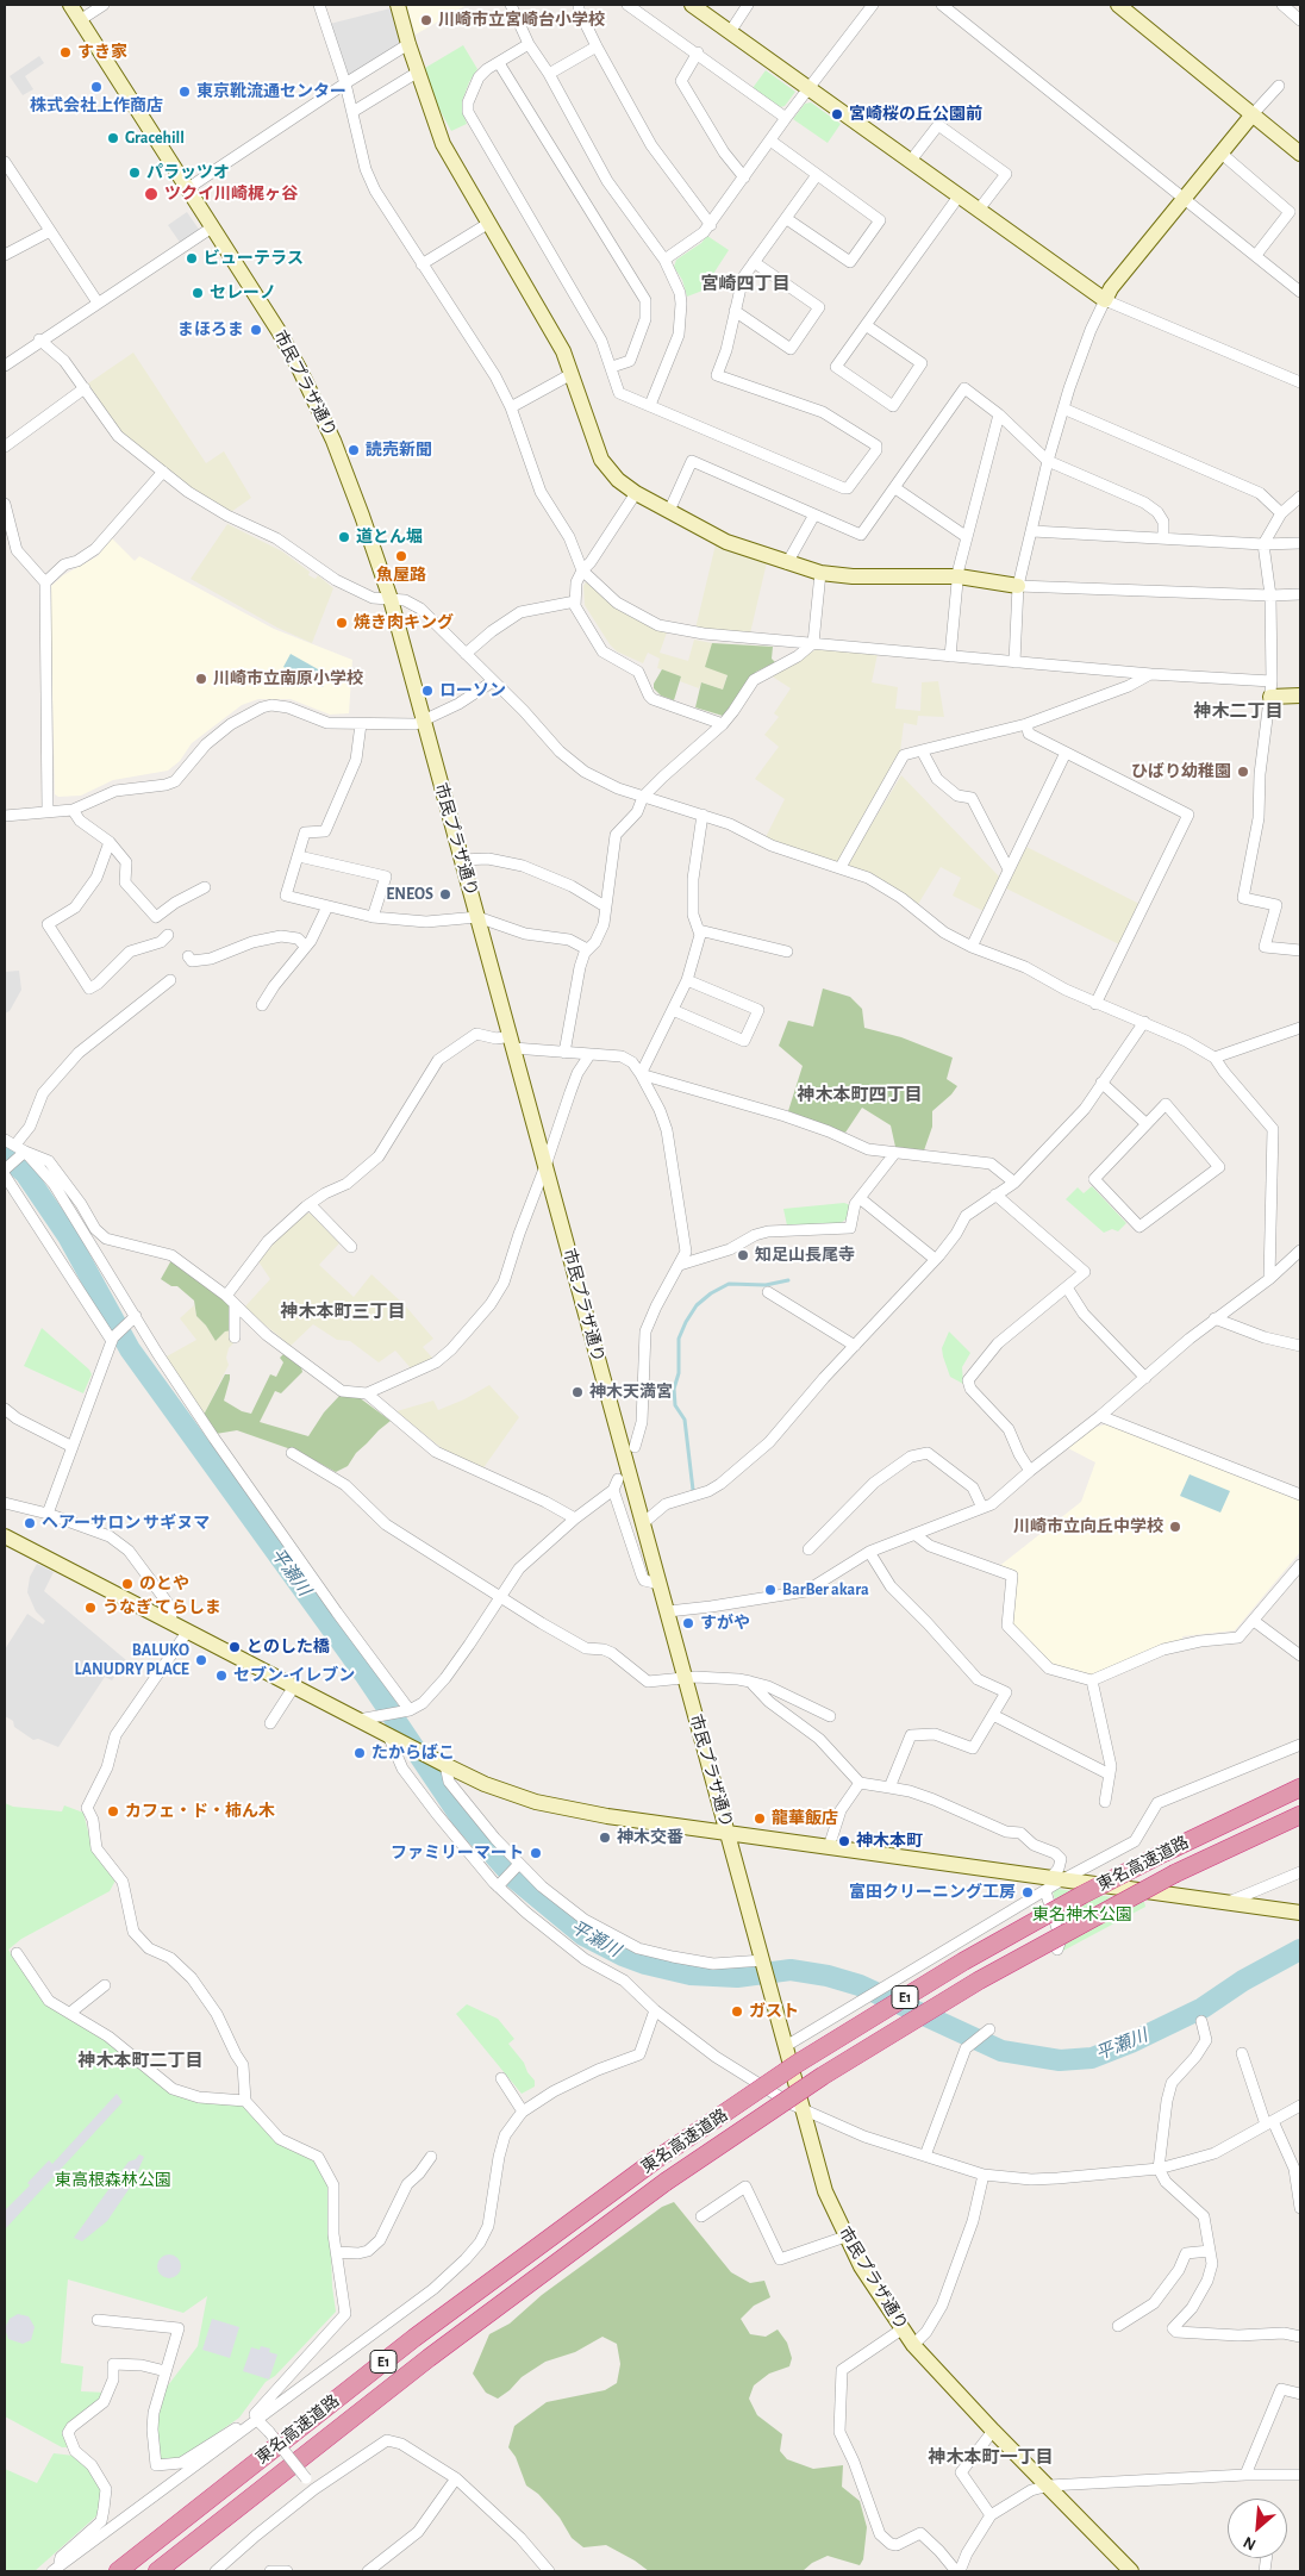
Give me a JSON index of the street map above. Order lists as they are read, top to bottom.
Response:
{
  "streets": {
    "highway": ["東名高速道路", "E1"],
    "street": ["市民プラザ通り"]
  },
  "districts": [
    "宮崎四丁目",
    "神木二丁目",
    "神木本町四丁目",
    "神木本町三丁目",
    "神木本町二丁目",
    "神木本町一丁目"
  ],
  "water": ["平瀬川"],
  "parks": ["東名神木公園", "東高根森林公園"],
  "places": [
    "川崎市立宮崎台小学校",
    "すき家",
    "株式会社上作商店",
    "東京靴流通センター",
    "宮崎桜の丘公園前",
    "Gracehill",
    "パラッツオ",
    "ツクイ川崎梶ヶ谷",
    "ビューテラス",
    "セレーノ",
    "まほろま",
    "読売新聞",
    "道とん堀",
    "魚屋路",
    "焼き肉キング",
    "川崎市立南原小学校",
    "ローソン",
    "ひばり幼稚園",
    "ENEOS",
    "知足山長尾寺",
    "神木天満宮",
    "ヘアーサロン サギヌマ",
    "川崎市立向丘中学校",
    "のとや",
    "BarBer akara",
    "うなぎ てらしま",
    "すがや",
    "とのした橋",
    "BALUKO LANUDRY PLACE",
    "セブン-イレブン",
    "たからばこ",
    "カフェ・ド・柿ん木",
    "龍華飯店",
    "神木交番",
    "神木本町",
    "ファミリーマート",
    "富田クリーニング工房",
    "ガスト"
  ],
  "north": "bottom left"
}
